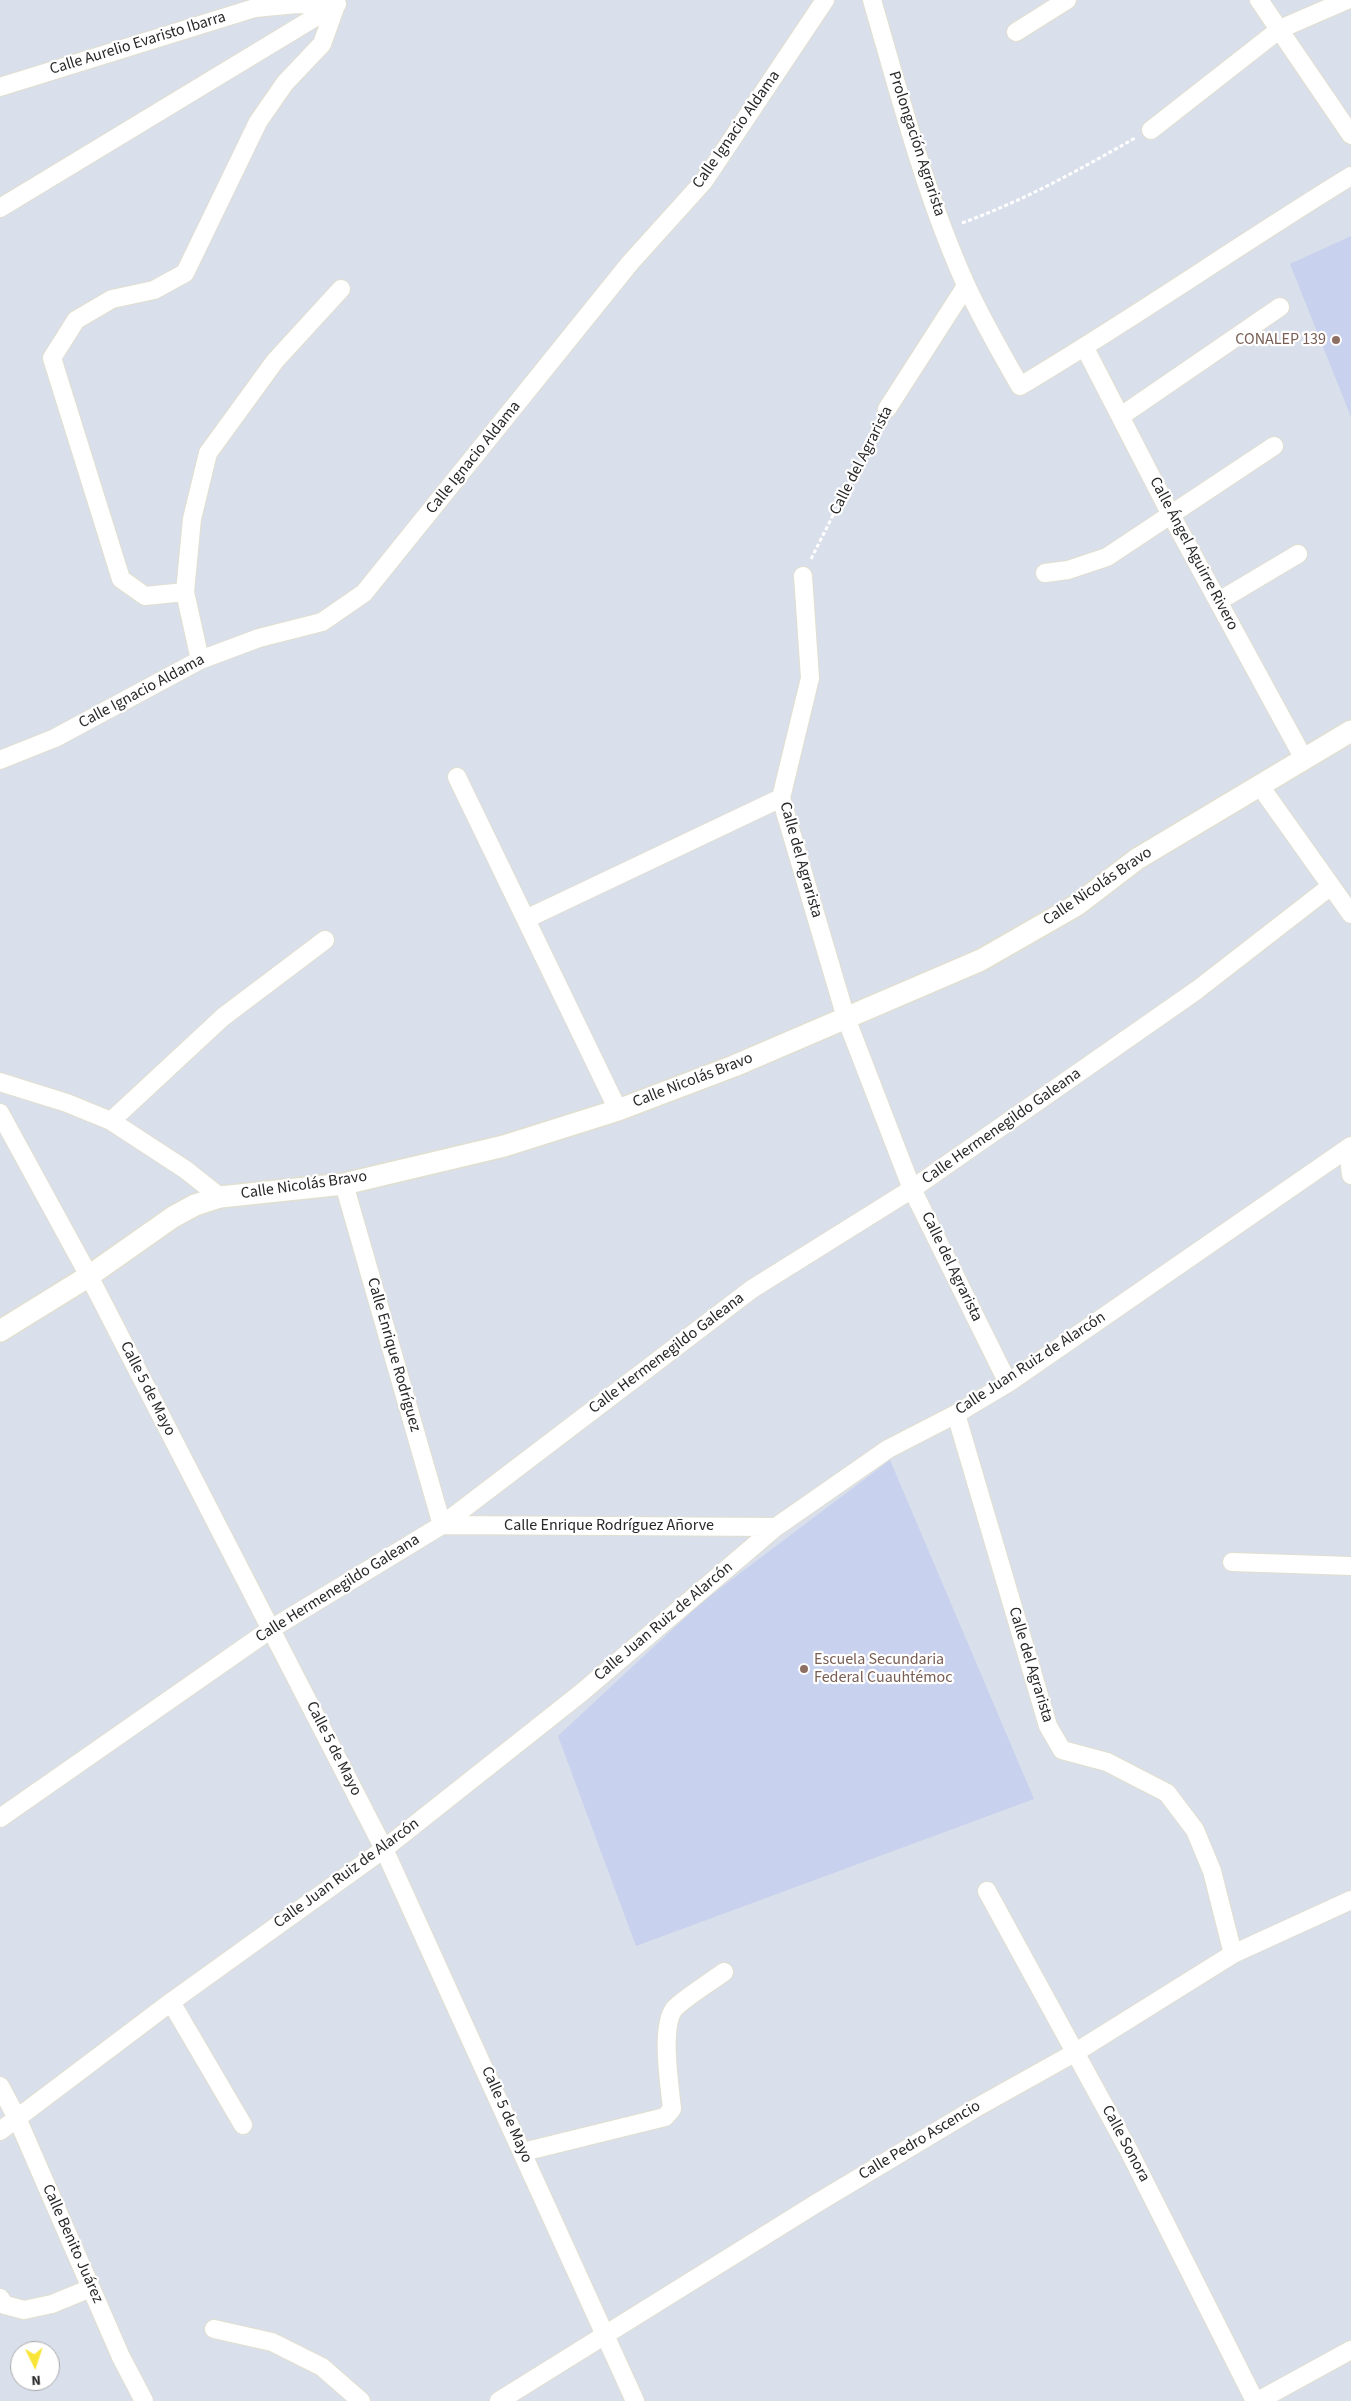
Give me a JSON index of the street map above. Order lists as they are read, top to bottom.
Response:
{
  "streets": {
    "street": [
      "Calle Aurelio Evaristo Ibarra",
      "Calle Ignacio Aldama",
      "Prolongación Agrarista",
      "Calle del Agrarista",
      "Calle Ángel Aguirre Rivero",
      "Calle Nicolás Bravo",
      "Calle Hermenegildo Galeana",
      "Calle Enrique Rodríguez",
      "Calle Juan Ruiz de Alarcón",
      "Calle 5 de Mayo",
      "Calle Enrique Rodríguez Añorve",
      "Calle Pedro Ascencio",
      "Calle Sonora",
      "Calle Benito Juárez"
    ]
  },
  "crossings": [
    ["Prolongación Agrarista", "Calle del Agrarista"],
    ["Prolongación Agrarista", "Calle Ángel Aguirre Rivero"],
    ["Calle del Agrarista", "Calle Nicolás Bravo"],
    ["Calle del Agrarista", "Calle Hermenegildo Galeana"],
    ["Calle del Agrarista", "Calle Juan Ruiz de Alarcón"],
    ["Calle del Agrarista", "Calle Pedro Ascencio"],
    ["Calle Ángel Aguirre Rivero", "Calle Nicolás Bravo"],
    ["Calle Nicolás Bravo", "Calle Enrique Rodríguez"],
    ["Calle Nicolás Bravo", "Calle 5 de Mayo"],
    ["Calle Hermenegildo Galeana", "Calle Enrique Rodríguez"],
    ["Calle Hermenegildo Galeana", "Calle 5 de Mayo"],
    ["Calle Hermenegildo Galeana", "Calle Enrique Rodríguez Añorve"],
    ["Calle Enrique Rodríguez", "Calle Enrique Rodríguez Añorve"],
    ["Calle Juan Ruiz de Alarcón", "Calle 5 de Mayo"],
    ["Calle Juan Ruiz de Alarcón", "Calle Enrique Rodríguez Añorve"],
    ["Calle Juan Ruiz de Alarcón", "Calle Benito Juárez"],
    ["Calle 5 de Mayo", "Calle Pedro Ascencio"],
    ["Calle Pedro Ascencio", "Calle Sonora"]
  ],
  "places": ["CONALEP 139", "Escuela Secundaria Federal Cuauhtémoc"],
  "north": "bottom"
}
